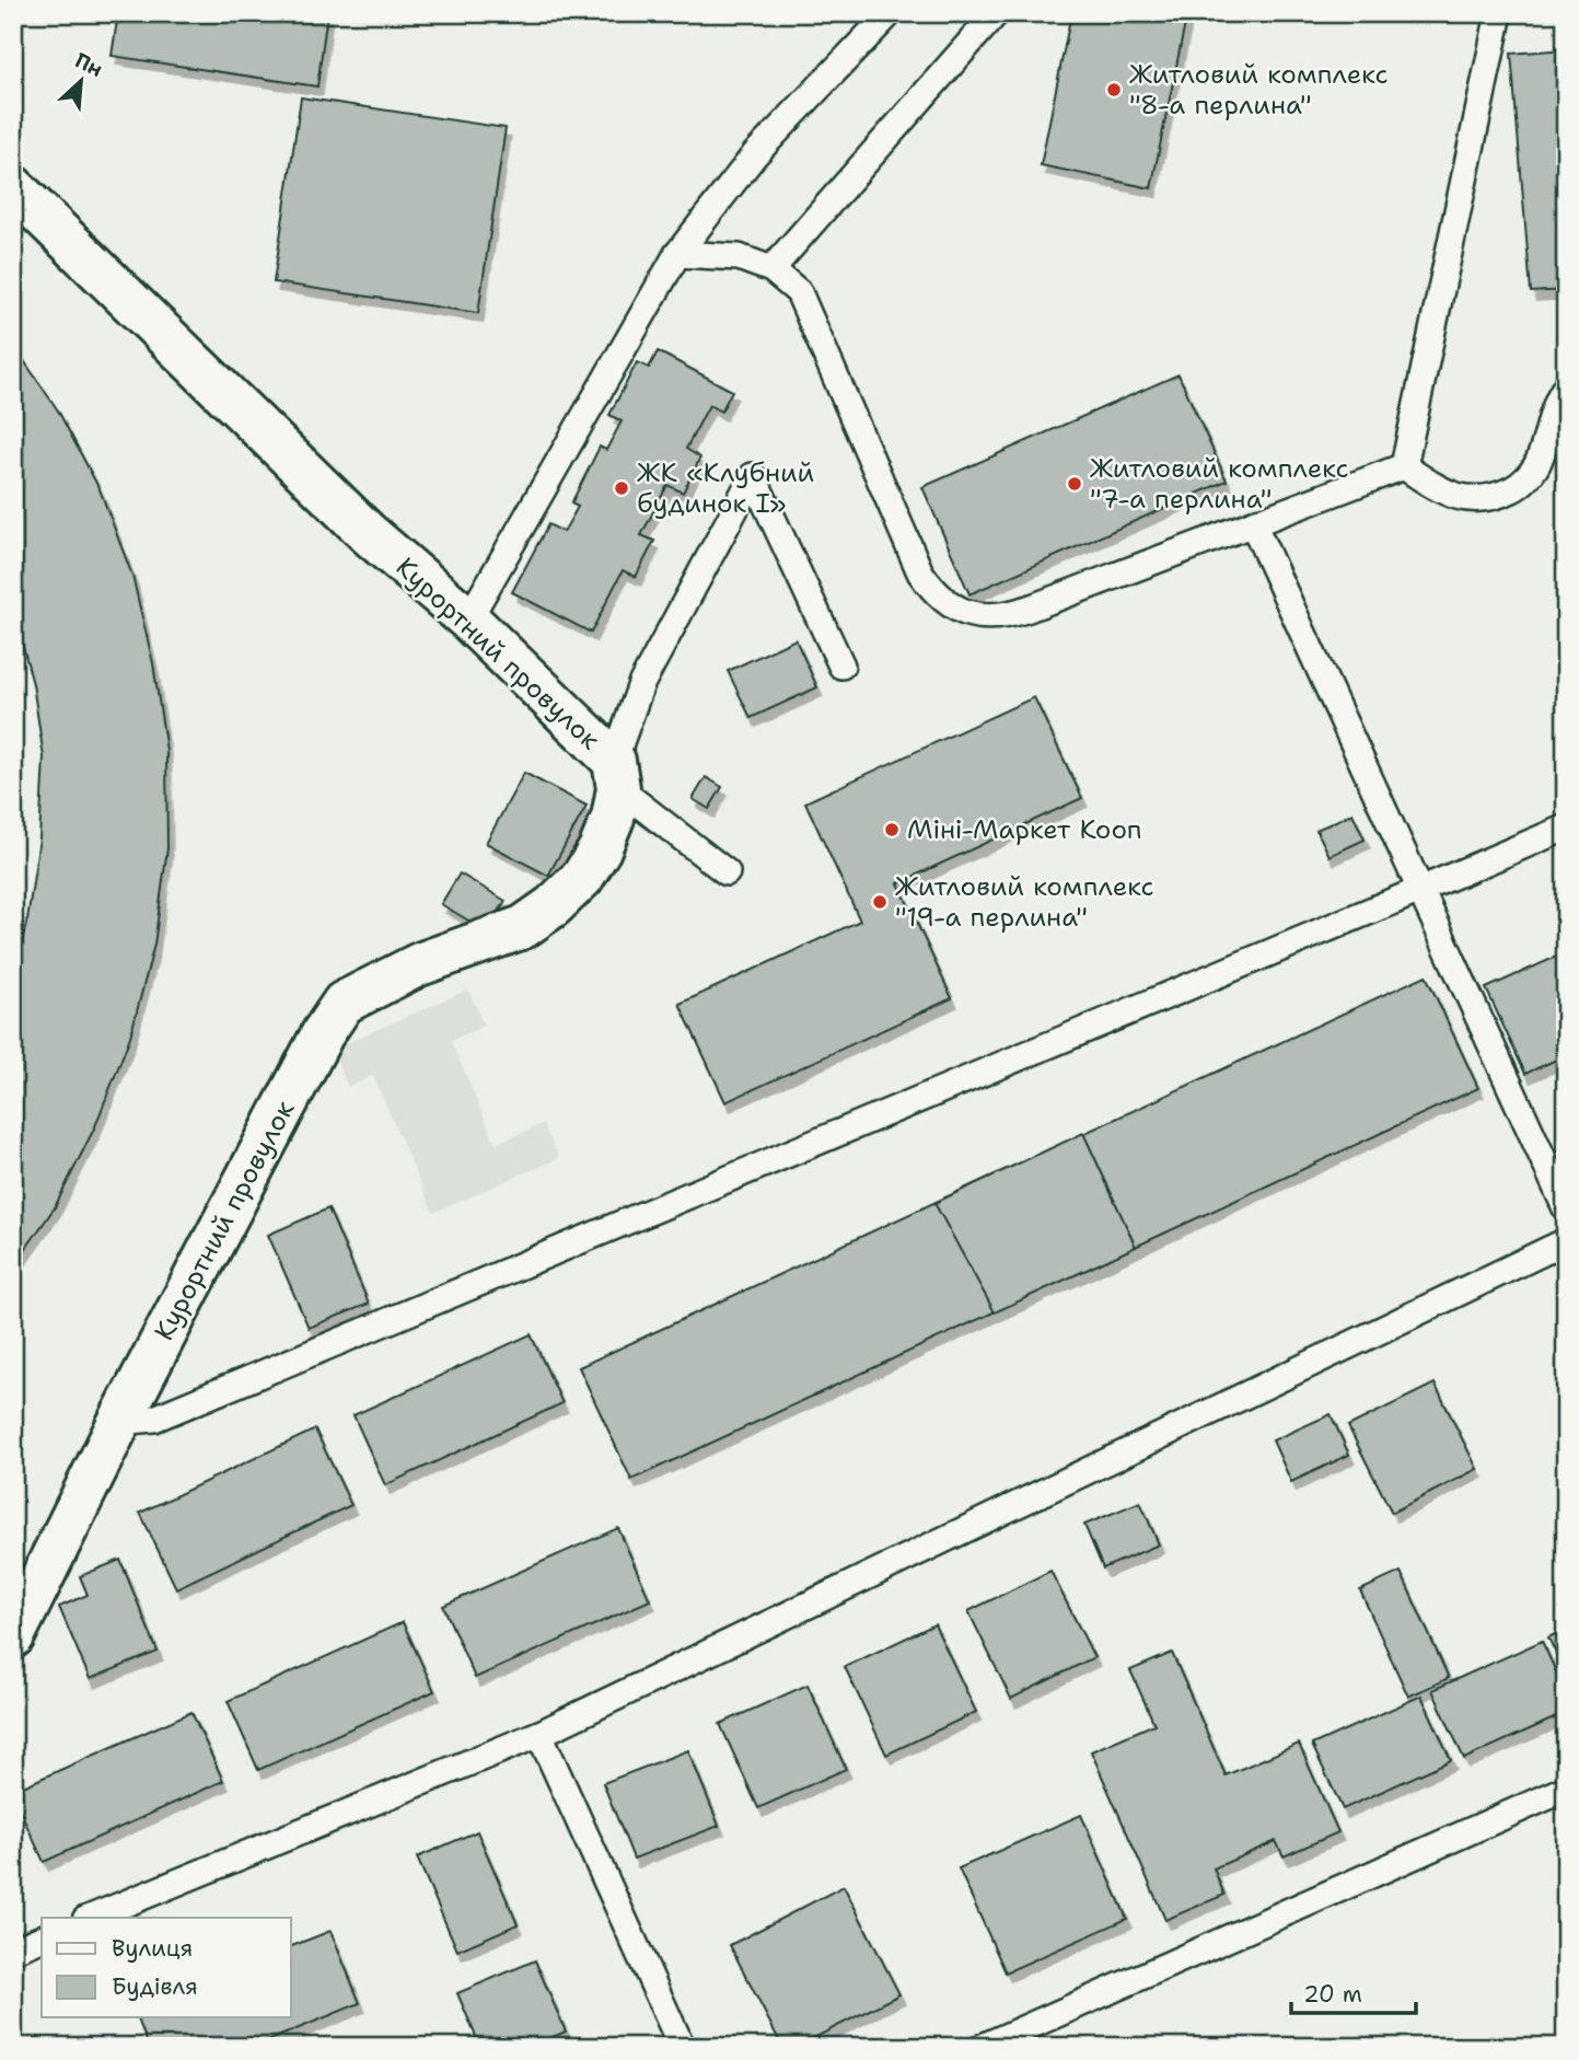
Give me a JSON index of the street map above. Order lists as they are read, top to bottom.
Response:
{
  "streets": {
    "street": ["Курортний провулок"]
  },
  "places": [
    "Житловий комплекс \"8-а перлина\"",
    "Житловий комплекс \"7-а перлина\"",
    "ЖК «Клубний будинок I»",
    "Міні-Маркет Кооп",
    "Житловий комплекс \"19-а перлина\""
  ],
  "legend": ["Вулиця", "Будівля"],
  "scale_bar": "20 m",
  "north": "top right"
}
